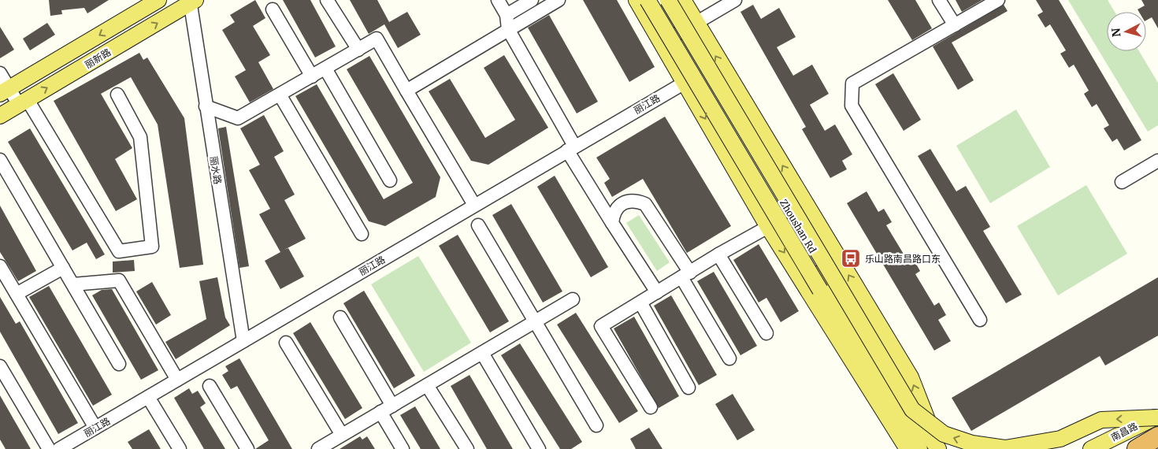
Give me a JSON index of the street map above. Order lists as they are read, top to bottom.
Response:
{
  "streets": {
    "main road": ["丽新路", "Zhoushan Rd", "南昌路"],
    "street": ["丽江路", "丽水路"]
  },
  "crossings": [
    ["丽新路", "丽水路"],
    ["丽江路", "丽水路"],
    ["丽江路", "Zhoushan Rd"]
  ],
  "places": {
    "bus stop": ["乐山路南昌路口东"]
  },
  "north": "left"
}
